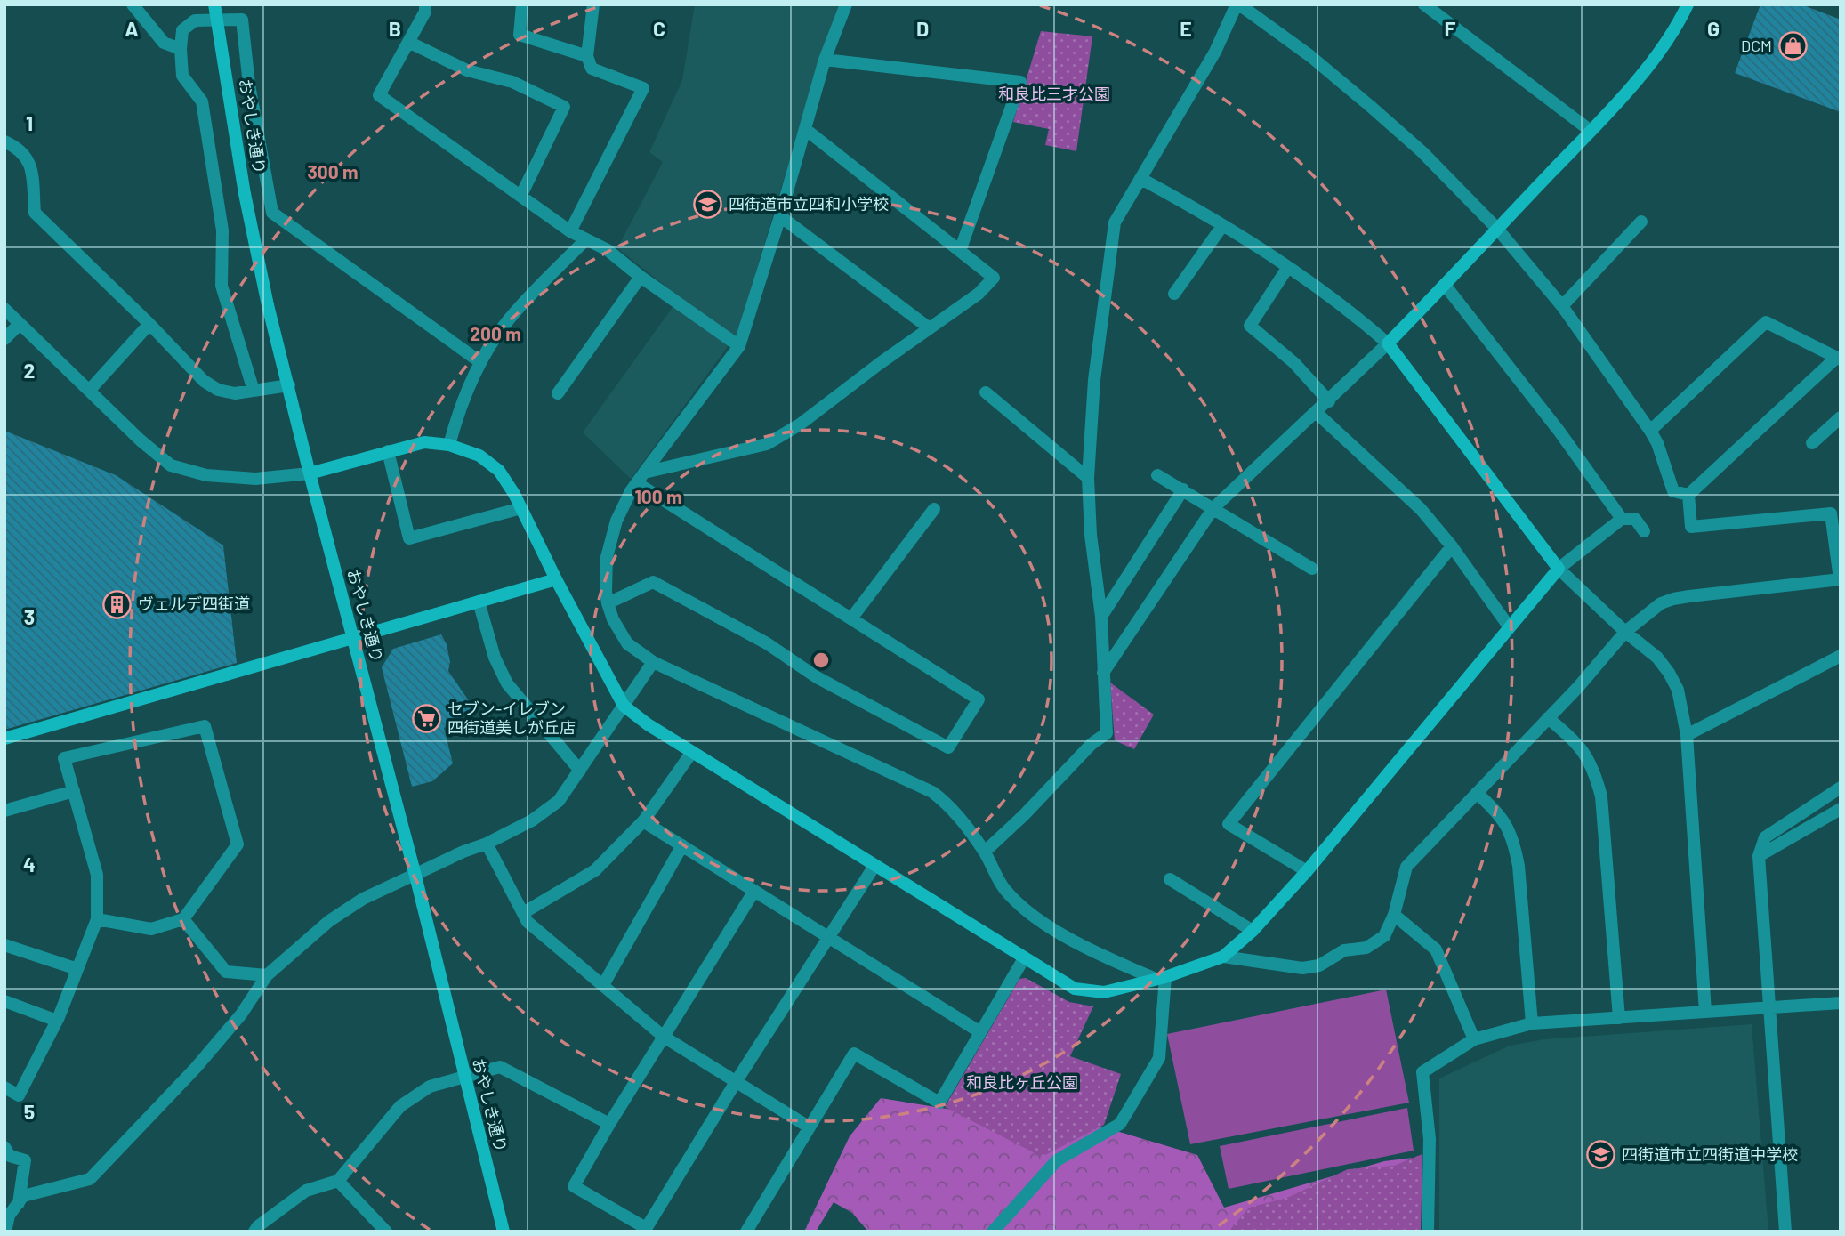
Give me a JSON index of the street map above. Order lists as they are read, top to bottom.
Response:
{
  "streets": {
    "street": ["おやしき通り"]
  },
  "parks": ["和良比三才公園", "和良比ヶ丘公園"],
  "places": {
    "shop": ["DCM"],
    "school or university": ["四街道市立四和小学校", "四街道市立四街道中学校"],
    "building": ["ヴェルデ四街道"],
    "supermarket": ["セブン-イレブン 四街道美しが丘店"]
  },
  "grid": {
    "columns": [
      "A",
      "B",
      "C",
      "D",
      "E",
      "F",
      "G"
    ],
    "rows": [
      "1",
      "2",
      "3",
      "4",
      "5"
    ]
  },
  "rings": ["300 m", "200 m", "100 m"]
}
